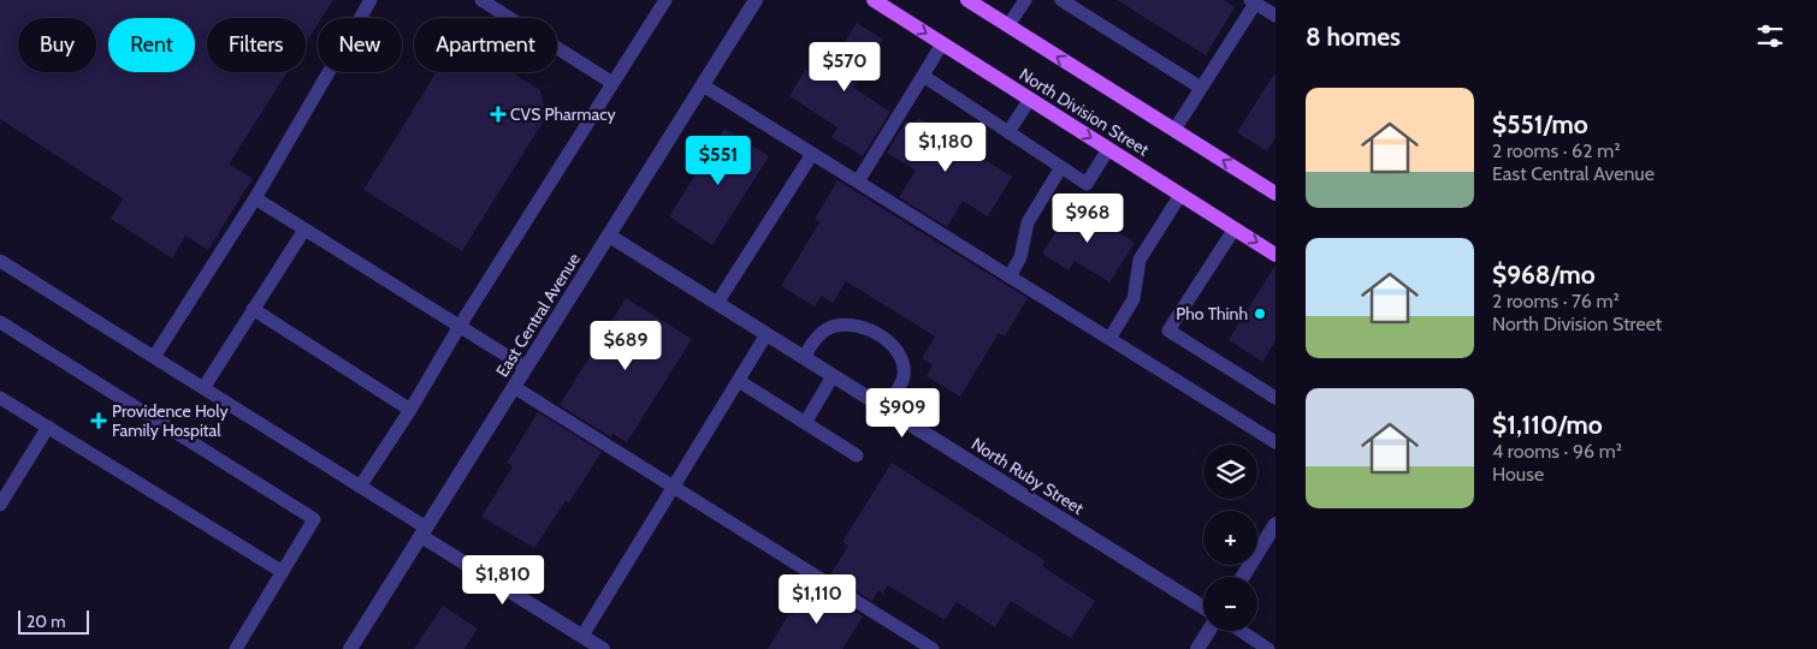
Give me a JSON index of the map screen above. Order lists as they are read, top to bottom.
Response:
{
  "streets": {
    "main road": ["North Division Street"],
    "street": ["East Central Avenue", "North Ruby Street"]
  },
  "crossings": [
    ["East Central Avenue", "North Ruby Street"]
  ],
  "places": {
    "health": ["CVS Pharmacy", "Providence Holy Family Hospital"],
    "other": ["Pho Thinh"]
  },
  "scale_bar": "20 m",
  "page": {
    "heading": "8 homes",
    "chip": [
      "Buy",
      "Rent",
      "Filters",
      "New",
      "Apartment"
    ],
    "price": [
      "$570",
      "$1,180",
      "$551",
      "$968",
      "$689",
      "$909",
      "$1,810",
      "$1,110"
    ],
    "list": [
      {
        "name": "$551/mo",
        "note": "2 rooms · 62 m² · East Central Avenue"
      },
      {
        "name": "$968/mo",
        "note": "2 rooms · 76 m² · North Division Street"
      },
      {
        "name": "$1,110/mo",
        "note": "4 rooms · 96 m² · House"
      }
    ],
    "map_buttons": ["+", "−"],
    "scale": "20 m"
  }
}
